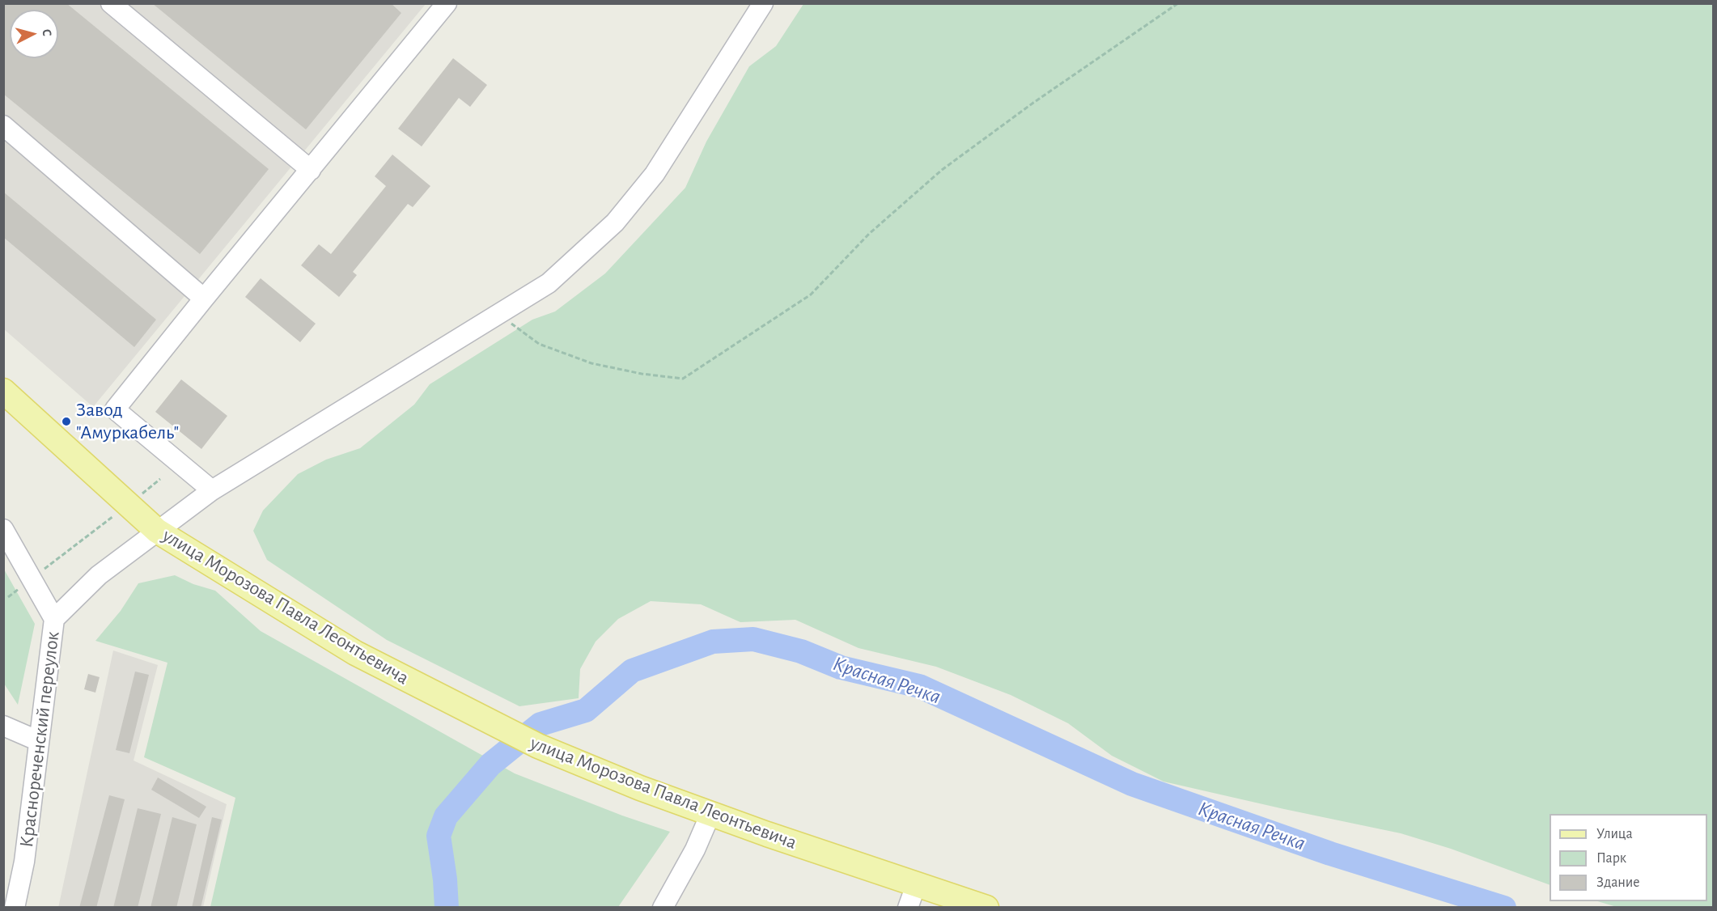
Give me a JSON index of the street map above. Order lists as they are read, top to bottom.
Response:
{
  "streets": {
    "main road": ["улица Морозова Павла Леонтьевича"],
    "street": ["Краснореченский переулок"]
  },
  "crossings": [
    ["улица Морозова Павла Леонтьевича", "Краснореченский переулок"]
  ],
  "water": ["Красная Речка"],
  "places": ["Завод \"Амуркабель\""],
  "legend": ["Улица", "Парк", "Здание"],
  "north": "right"
}
